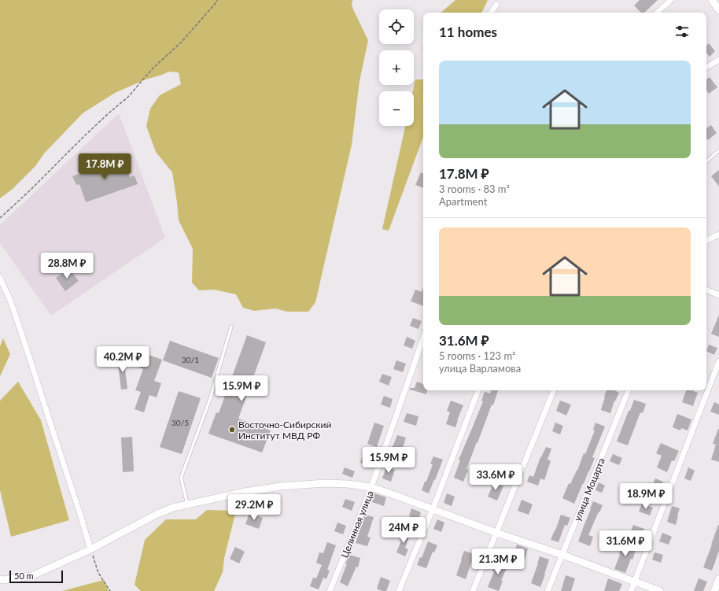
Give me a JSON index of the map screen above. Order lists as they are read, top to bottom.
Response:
{
  "streets": {
    "street": ["улица Моцарта", "Целинная улица"]
  },
  "places": ["Восточно-Сибирский Институт МВД РФ"],
  "house_numbers": ["30/1", "30/5"],
  "scale_bar": "50 m",
  "page": {
    "map_buttons": ["+", "−"],
    "heading": "11 homes",
    "list": [
      {
        "name": "17.8M ₽",
        "note": "3 rooms · 83 m² · Apartment"
      },
      {
        "name": "31.6M ₽",
        "note": "5 rooms · 123 m² · улица Варламова"
      }
    ],
    "price": [
      "17.8M ₽",
      "28.8M ₽",
      "40.2M ₽",
      "15.9M ₽",
      "15.9M ₽",
      "33.6M ₽",
      "18.9M ₽",
      "29.2M ₽",
      "24M ₽",
      "31.6M ₽",
      "21.3M ₽"
    ],
    "scale": "50 m"
  }
}
